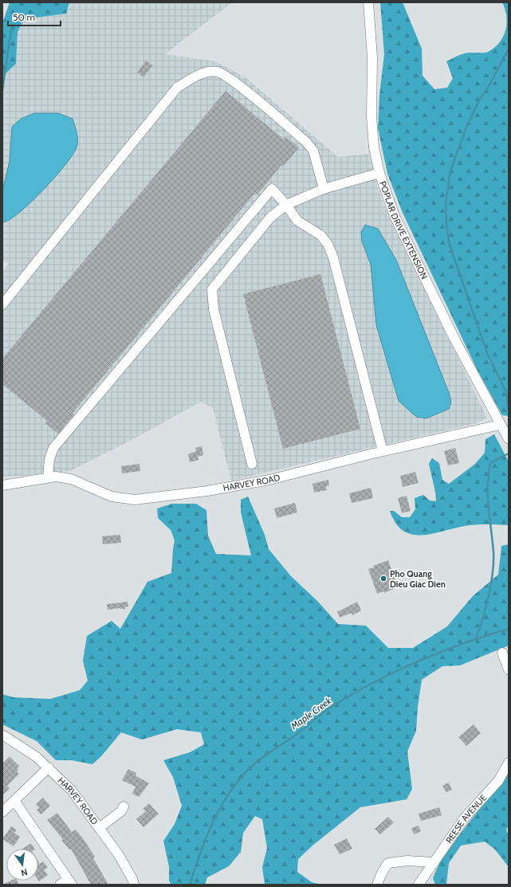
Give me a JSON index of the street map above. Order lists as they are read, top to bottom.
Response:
{
  "streets": {
    "street": ["POPLAR DRIVE EXTENSION", "HARVEY ROAD", "REESE AVENUE"]
  },
  "crossings": [
    ["POPLAR DRIVE EXTENSION", "HARVEY ROAD"]
  ],
  "water": ["Maple Creek"],
  "places": ["Pho Quang Dieu Giac Dien"],
  "scale_bar": "50 m",
  "north": "bottom"
}
